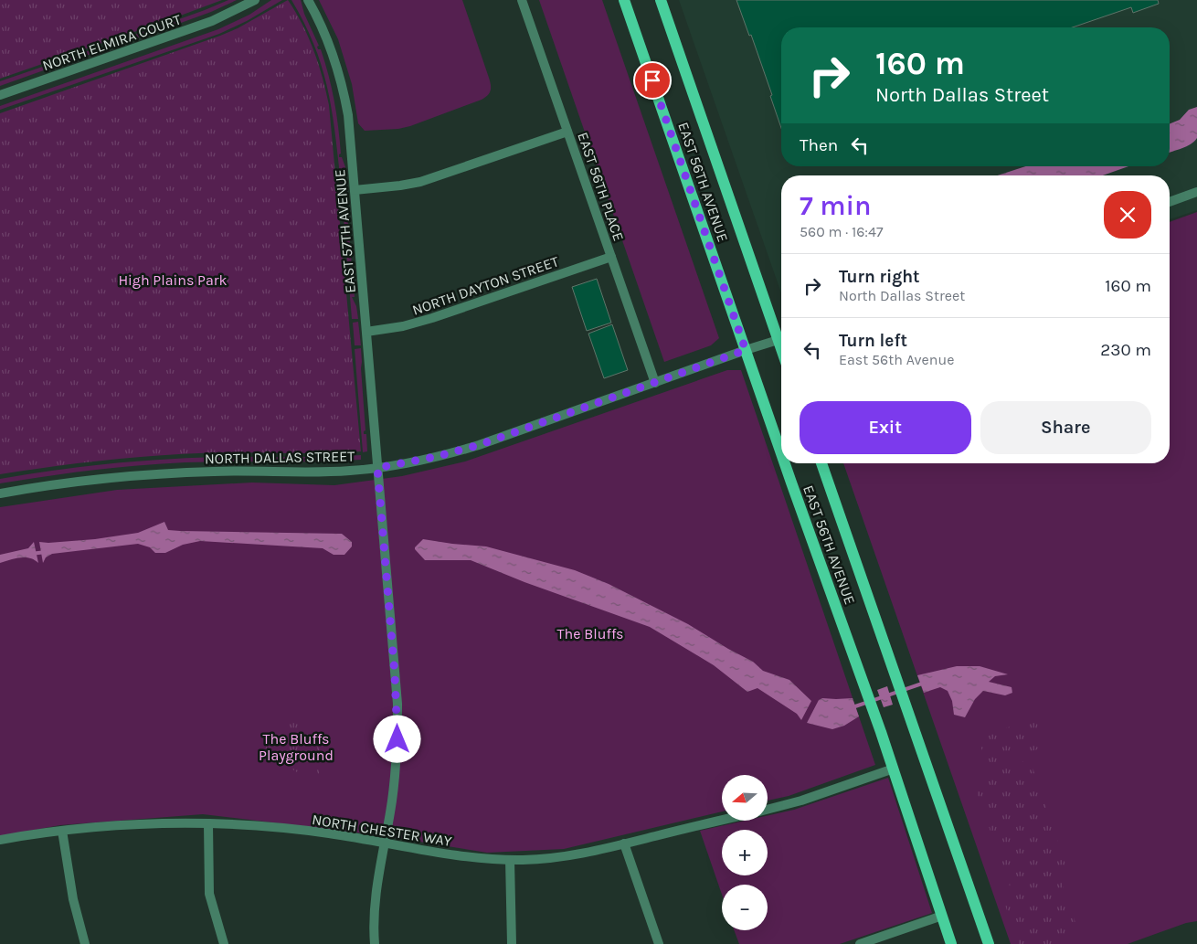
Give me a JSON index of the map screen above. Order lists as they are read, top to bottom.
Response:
{
  "streets": {
    "main road": ["EAST 56TH AVENUE"],
    "street": [
      "NORTH ELMIRA COURT",
      "EAST 56TH PLACE",
      "EAST 57TH AVENUE",
      "NORTH DAYTON STREET",
      "NORTH DALLAS STREET",
      "NORTH CHESTER WAY"
    ]
  },
  "crossings": [
    ["EAST 56TH AVENUE", "NORTH DALLAS STREET"],
    ["EAST 56TH PLACE", "NORTH DAYTON STREET"],
    ["EAST 56TH PLACE", "NORTH DALLAS STREET"],
    ["EAST 57TH AVENUE", "NORTH DAYTON STREET"],
    ["EAST 57TH AVENUE", "NORTH DALLAS STREET"],
    ["EAST 57TH AVENUE", "NORTH CHESTER WAY"]
  ],
  "parks": ["High Plains Park", "The Bluffs", "The Bluffs Playground"],
  "north": "left",
  "page": {
    "turn": ["160 m", "North Dallas Street"],
    "then": "Then",
    "heading": ["7 min", "560 m · 16:47"],
    "list": [
      {
        "name": "Turn right",
        "note": "North Dallas Street",
        "value": "160 m"
      },
      {
        "name": "Turn left",
        "note": "East 56th Avenue",
        "value": "230 m"
      }
    ],
    "buttons": ["Exit", "Share"],
    "map_buttons": ["+", "−"]
  }
}
